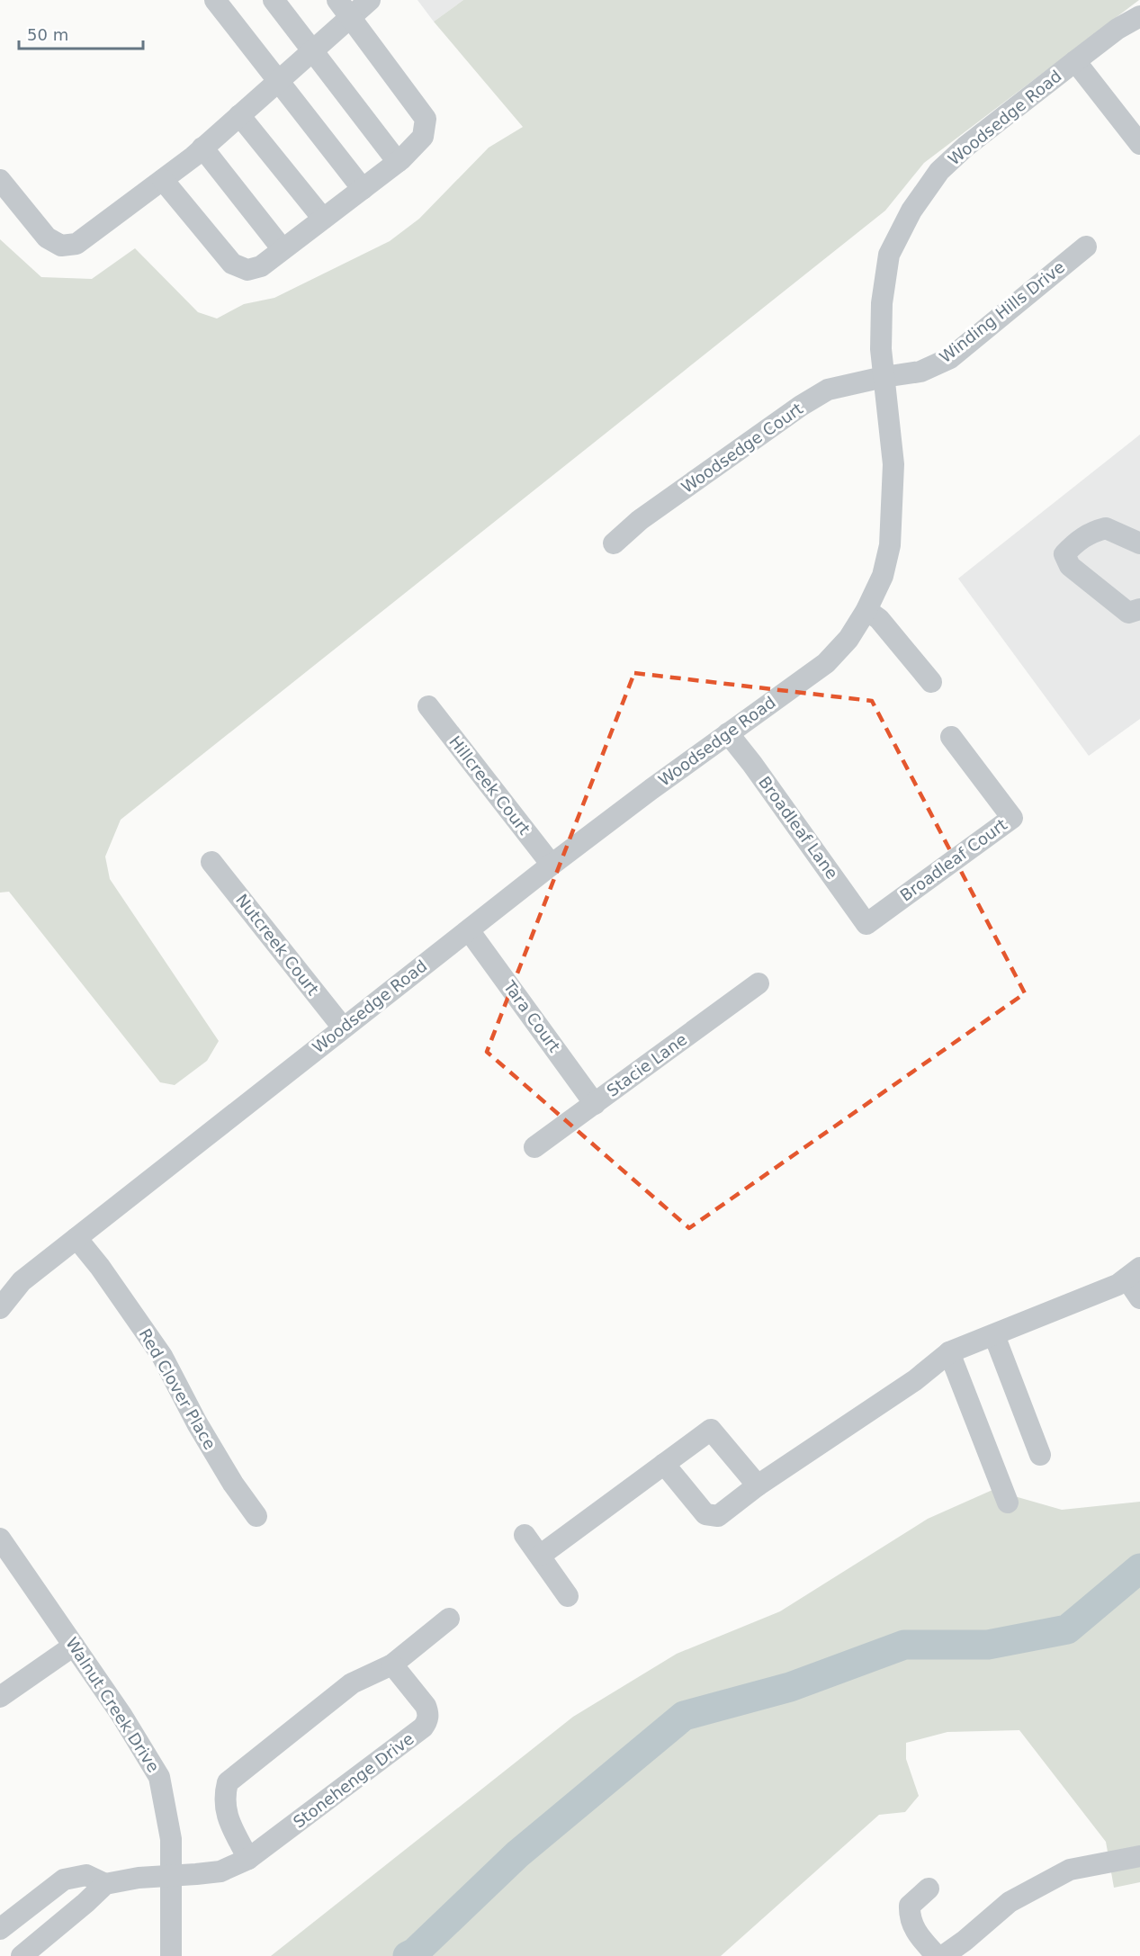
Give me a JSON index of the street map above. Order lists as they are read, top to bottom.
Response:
{
  "streets": {
    "street": [
      "Woodsedge Road",
      "Winding Hills Drive",
      "Woodsedge Court",
      "Hillcreek Court",
      "Broadleaf Lane",
      "Broadleaf Court",
      "Nutcreek Court",
      "Tara Court",
      "Stacie Lane",
      "Red Clover Place",
      "Walnut Creek Drive",
      "Stonehenge Drive"
    ]
  },
  "crossings": [
    ["Woodsedge Road", "Winding Hills Drive"],
    ["Woodsedge Road", "Woodsedge Court"],
    ["Woodsedge Road", "Hillcreek Court"],
    ["Woodsedge Road", "Broadleaf Lane"],
    ["Woodsedge Road", "Nutcreek Court"],
    ["Woodsedge Road", "Tara Court"],
    ["Woodsedge Road", "Red Clover Place"],
    ["Winding Hills Drive", "Woodsedge Court"],
    ["Broadleaf Lane", "Broadleaf Court"],
    ["Tara Court", "Stacie Lane"],
    ["Walnut Creek Drive", "Stonehenge Drive"]
  ],
  "scale_bar": "50 m"
}
